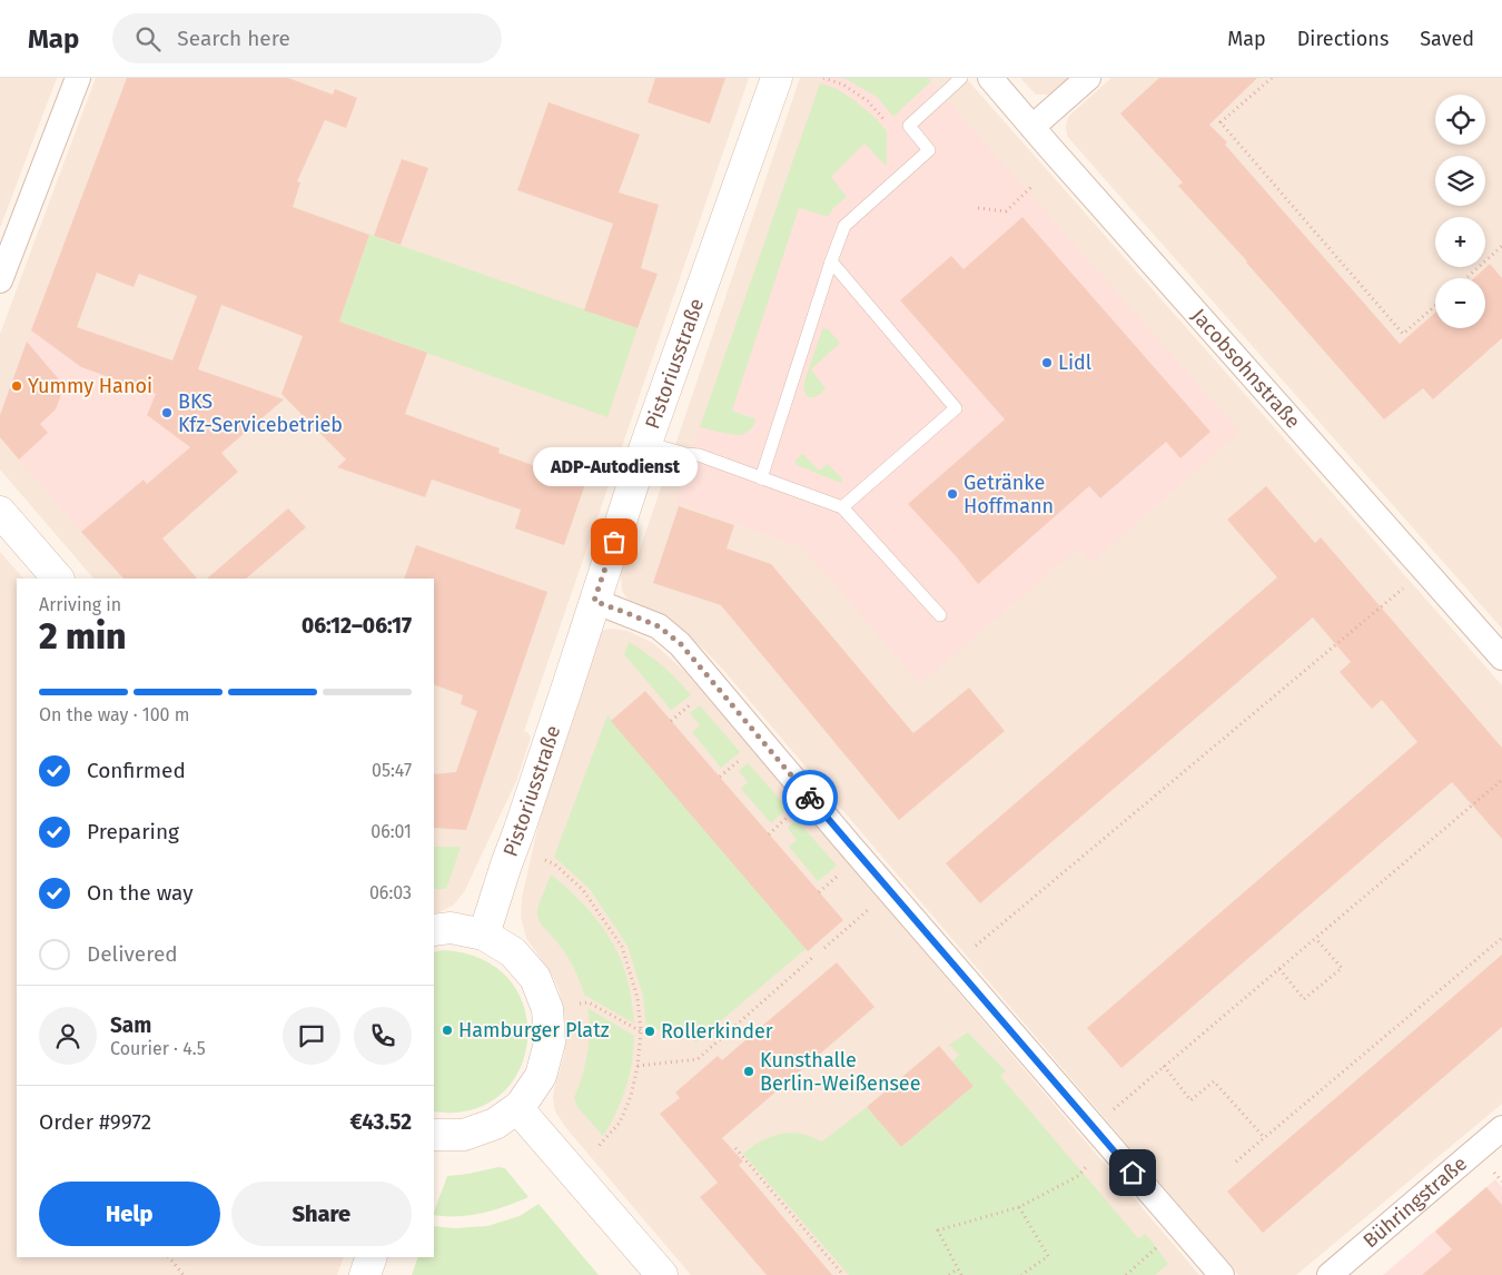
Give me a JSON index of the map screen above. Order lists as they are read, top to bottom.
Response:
{
  "streets": {
    "street": ["Pistoriusstraße", "Jacobsohnstraße", "Bühringstraße"]
  },
  "places": [
    "Lidl",
    "Yummy Hanoi",
    "BKS Kfz-Servicebetrieb",
    "Getränke Hoffmann",
    "ADP-Autodienst",
    "Hamburger Platz",
    "Rollerkinder",
    "Kunsthalle Berlin-Weißensee"
  ],
  "page": {
    "header": "Map",
    "search": "Search here",
    "nav": ["Map", "Directions", "Saved"],
    "map_buttons": ["+", "−"],
    "bubble": "ADP-Autodienst",
    "heading": ["2 min", "Arriving in", "06:12–06:17"],
    "panel": [
      "Sam",
      "Courier · 4.5",
      "Order #9972",
      "€43.52"
    ],
    "bar": "On the way · 100 m",
    "list": [
      ["Confirmed", "05:47"],
      ["Preparing", "06:01"],
      ["On the way", "06:03"],
      "Delivered"
    ],
    "buttons": ["Help", "Share"]
  }
}
